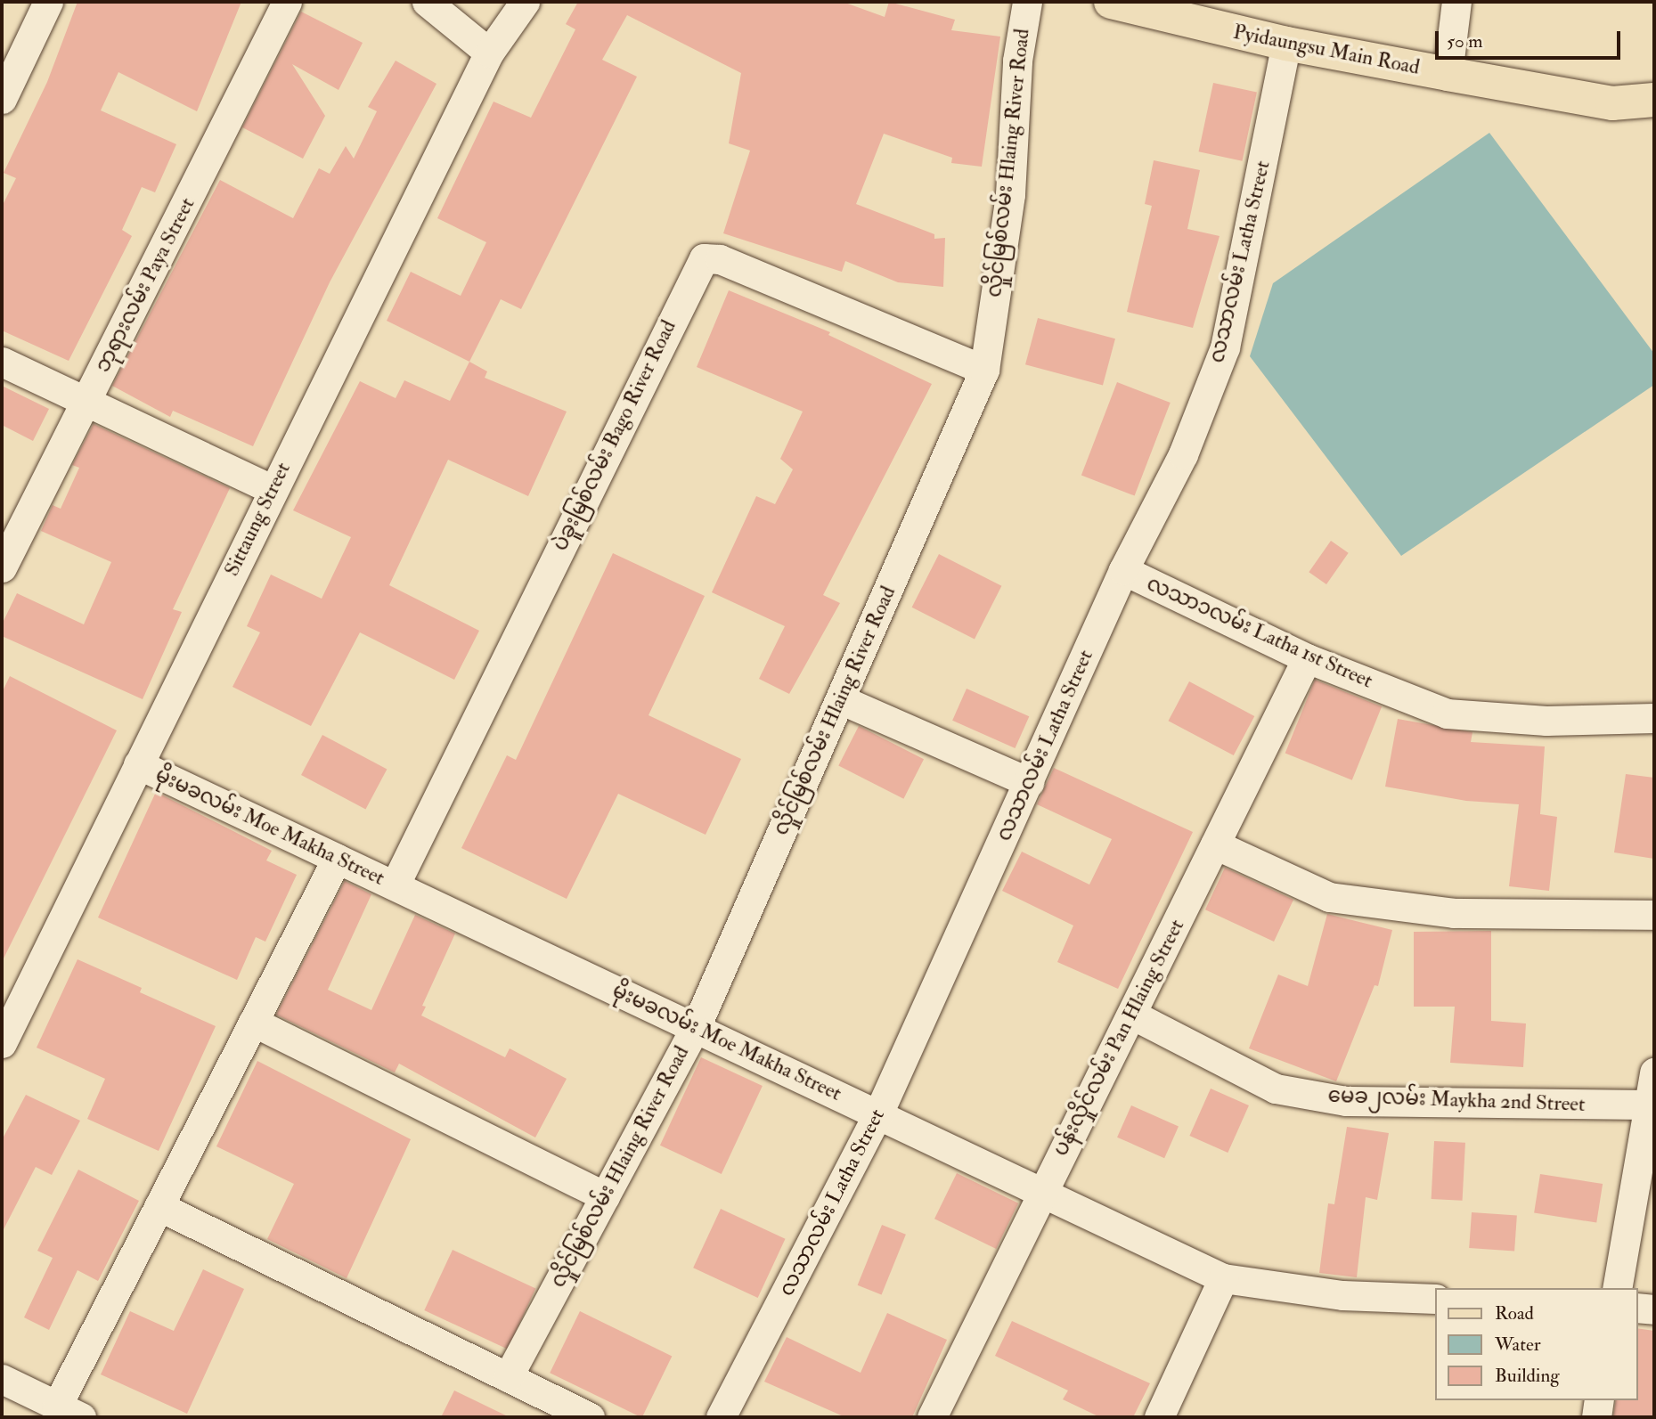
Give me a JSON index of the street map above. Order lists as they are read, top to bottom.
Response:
{
  "streets": {
    "main road": ["Pyidaungsu Main Road"],
    "street": [
      "လှိုင်မြစ်လမ်း Hlaing River Road",
      "လသာလမ်း Latha Street",
      "ဘုရားလမ်း Paya Street",
      "ပဲခူးမြစ်လမ်း Bago River Road",
      "Sittaung Street",
      "လသာ၁လမ်း Latha 1st Street",
      "မိုးမခလမ်း Moe Makha Street",
      "ပန်းလှိုင်လမ်း Pan Hlaing Street",
      "မေခ၂လမ်း Maykha 2nd Street"
    ]
  },
  "crossings": [
    ["Pyidaungsu Main Road", "လသာလမ်း Latha Street"],
    ["လှိုင်မြစ်လမ်း Hlaing River Road", "ပဲခူးမြစ်လမ်း Bago River Road"],
    ["လှိုင်မြစ်လမ်း Hlaing River Road", "မိုးမခလမ်း Moe Makha Street"],
    ["လသာလမ်း Latha Street", "လသာ၁လမ်း Latha 1st Street"],
    ["လသာလမ်း Latha Street", "မိုးမခလမ်း Moe Makha Street"],
    ["ပဲခူးမြစ်လမ်း Bago River Road", "မိုးမခလမ်း Moe Makha Street"],
    ["Sittaung Street", "မိုးမခလမ်း Moe Makha Street"],
    ["လသာ၁လမ်း Latha 1st Street", "ပန်းလှိုင်လမ်း Pan Hlaing Street"],
    ["မိုးမခလမ်း Moe Makha Street", "ပန်းလှိုင်လမ်း Pan Hlaing Street"],
    ["ပန်းလှိုင်လမ်း Pan Hlaing Street", "မေခ၂လမ်း Maykha 2nd Street"]
  ],
  "legend": ["Road", "Water", "Building"],
  "scale_bar": "50 m"
}
